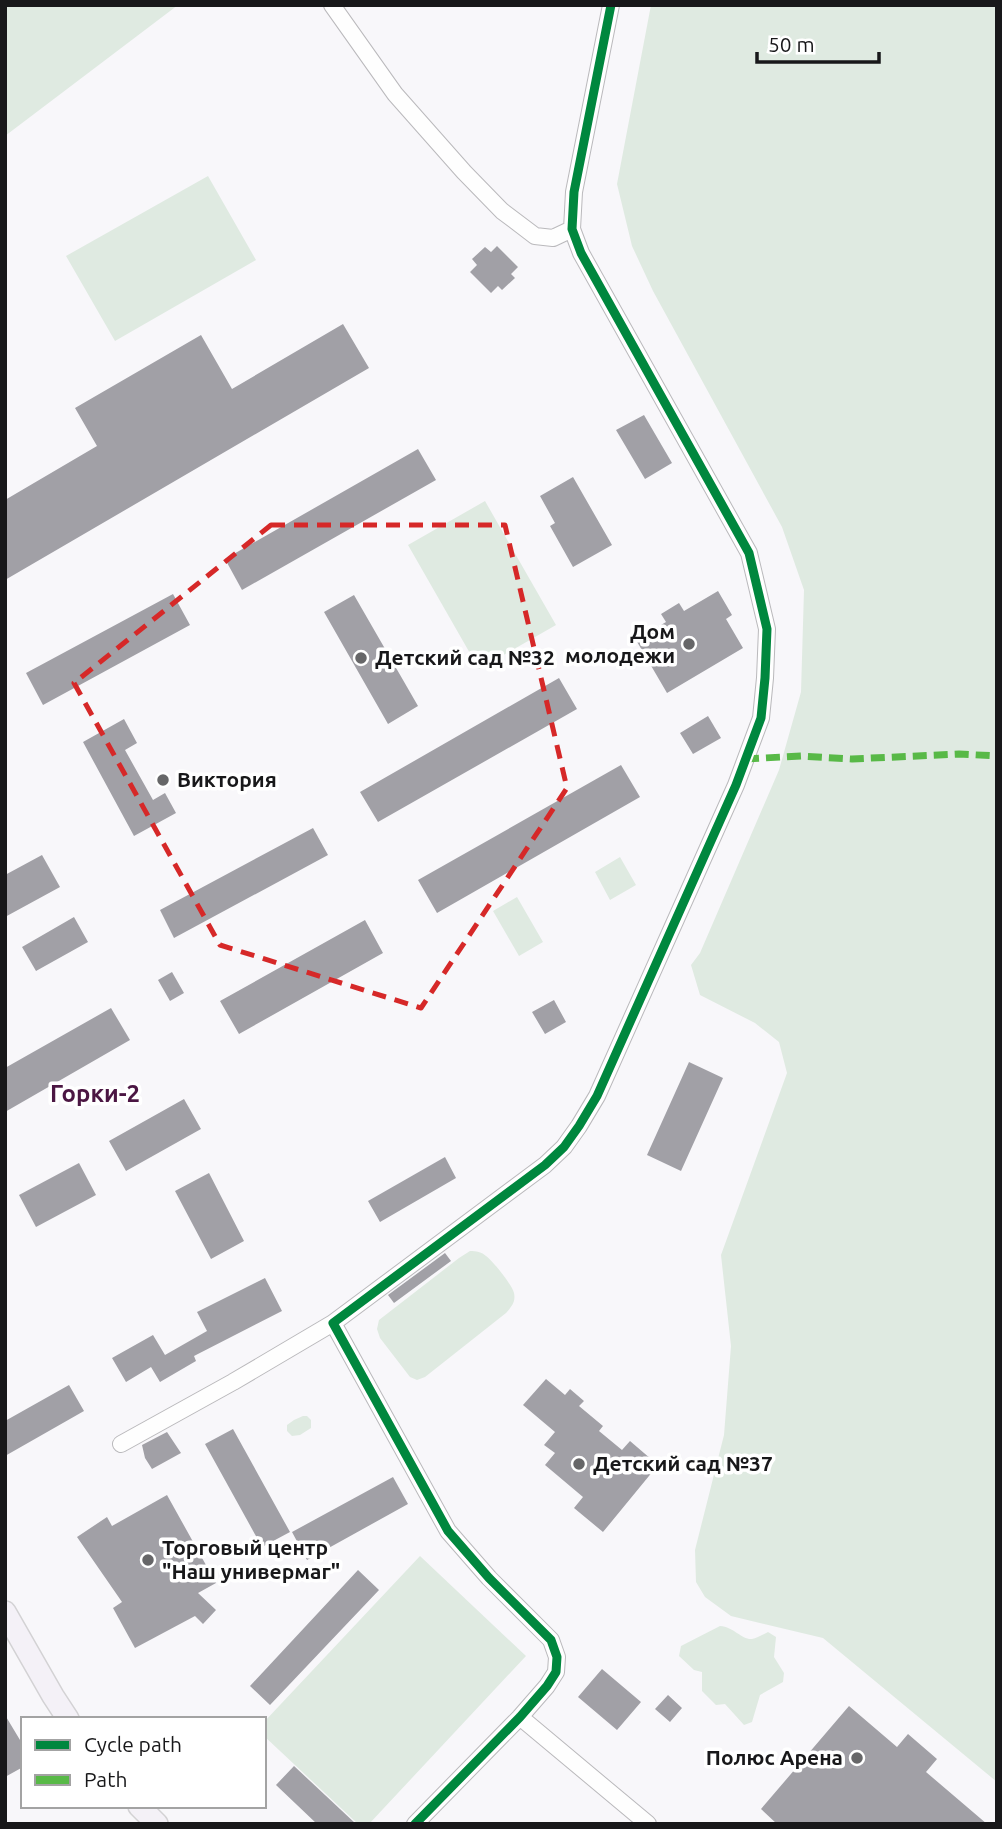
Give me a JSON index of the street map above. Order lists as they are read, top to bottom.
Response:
{
  "districts": ["Горки-2"],
  "places": [
    "Дом молодежи",
    "Детский сад №32",
    "Виктория",
    "Детский сад №37",
    "Торговый центр \"Наш универмаг\"",
    "Полюс Арена"
  ],
  "legend": ["Cycle path", "Path"],
  "scale_bar": "50 m"
}
